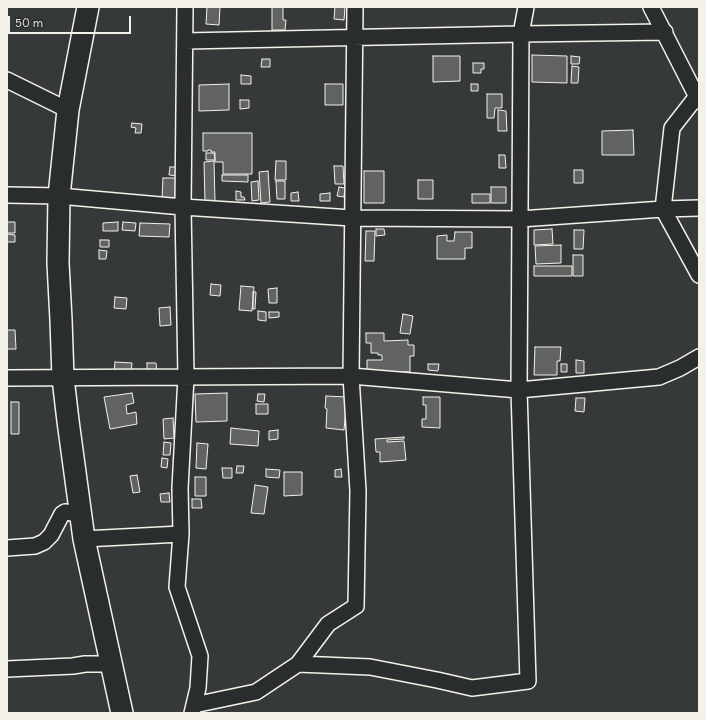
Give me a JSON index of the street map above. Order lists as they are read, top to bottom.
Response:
{
  "scale_bar": "50 m"
}
